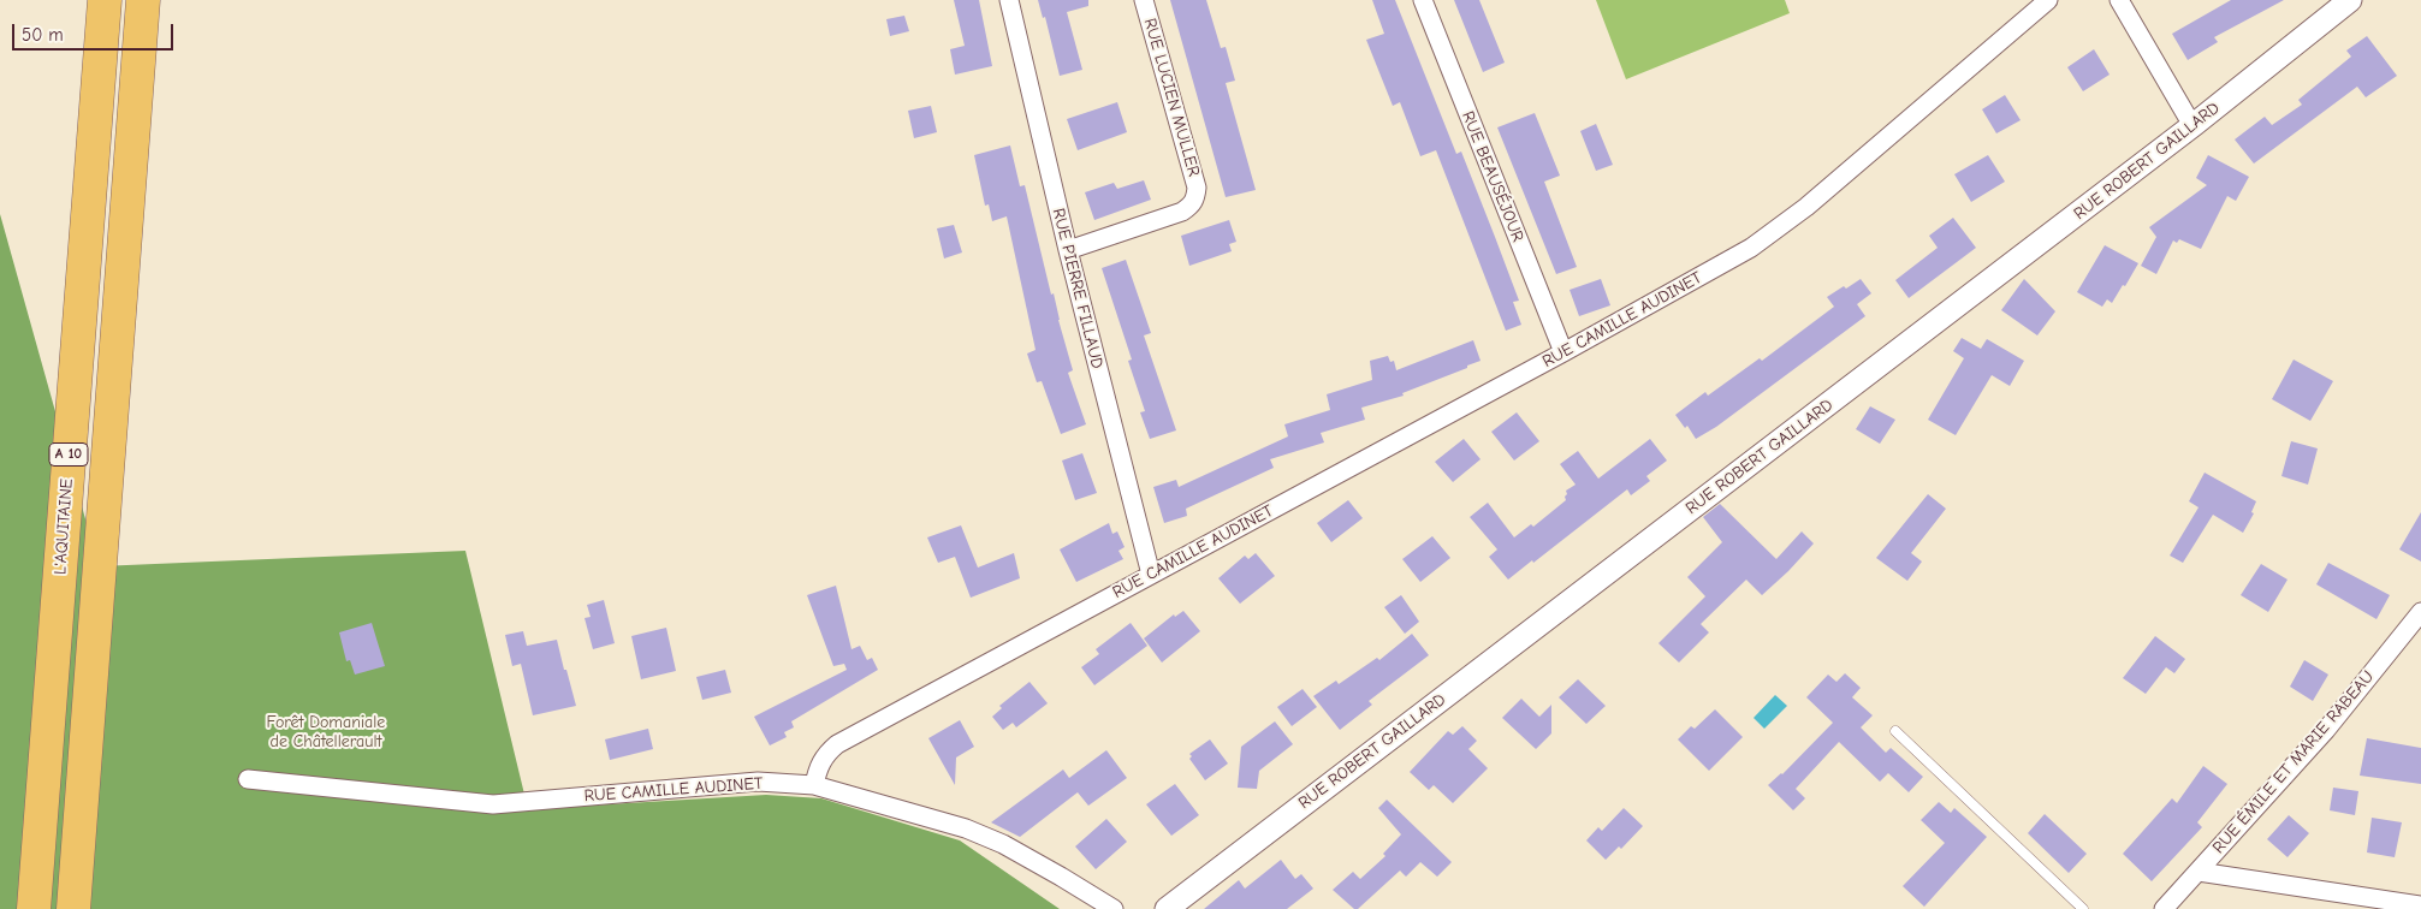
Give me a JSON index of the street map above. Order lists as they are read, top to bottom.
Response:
{
  "streets": {
    "highway": ["A 10", "L'AQUITAINE"],
    "street": [
      "RUE LUCIEN MULLER",
      "RUE ROBERT GAILLARD",
      "RUE BEAUSÉJOUR",
      "RUE PIERRE FILLAUD",
      "RUE CAMILLE AUDINET",
      "RUE ÉMILE ET MARIE RABEAU"
    ]
  },
  "crossings": [
    ["RUE LUCIEN MULLER", "RUE PIERRE FILLAUD"],
    ["RUE BEAUSÉJOUR", "RUE CAMILLE AUDINET"],
    ["RUE PIERRE FILLAUD", "RUE CAMILLE AUDINET"]
  ],
  "parks": ["Forêt Domaniale de Châtellerault"],
  "scale_bar": "50 m"
}
